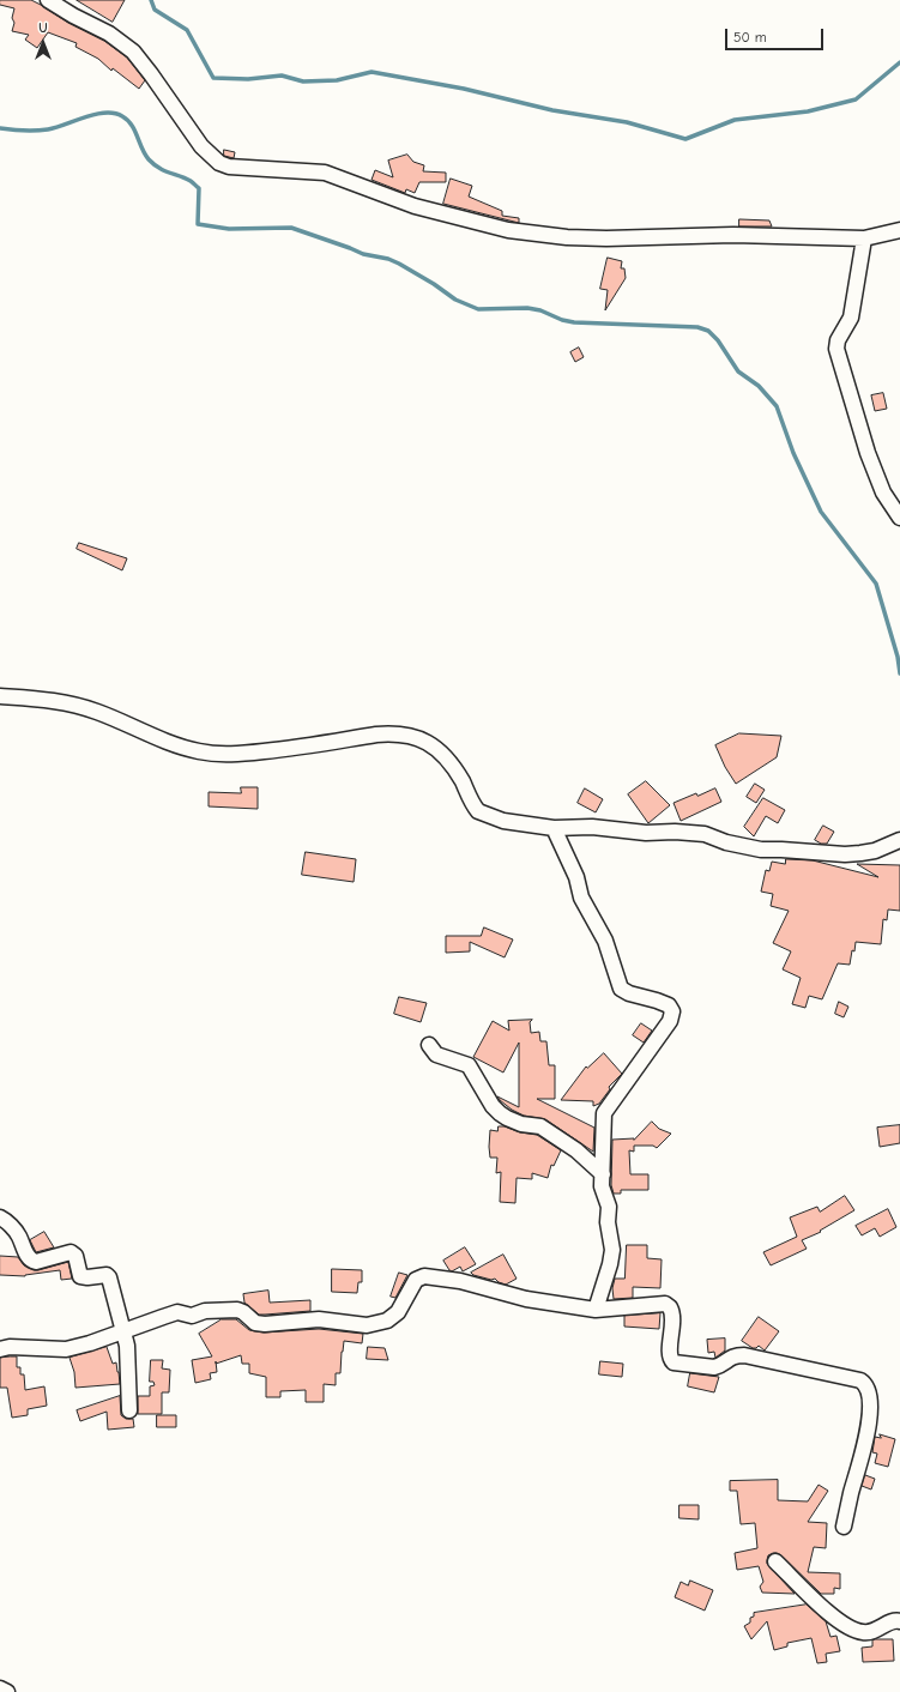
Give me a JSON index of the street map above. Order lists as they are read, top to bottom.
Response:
{
  "scale_bar": "50 m",
  "north": "top"
}
